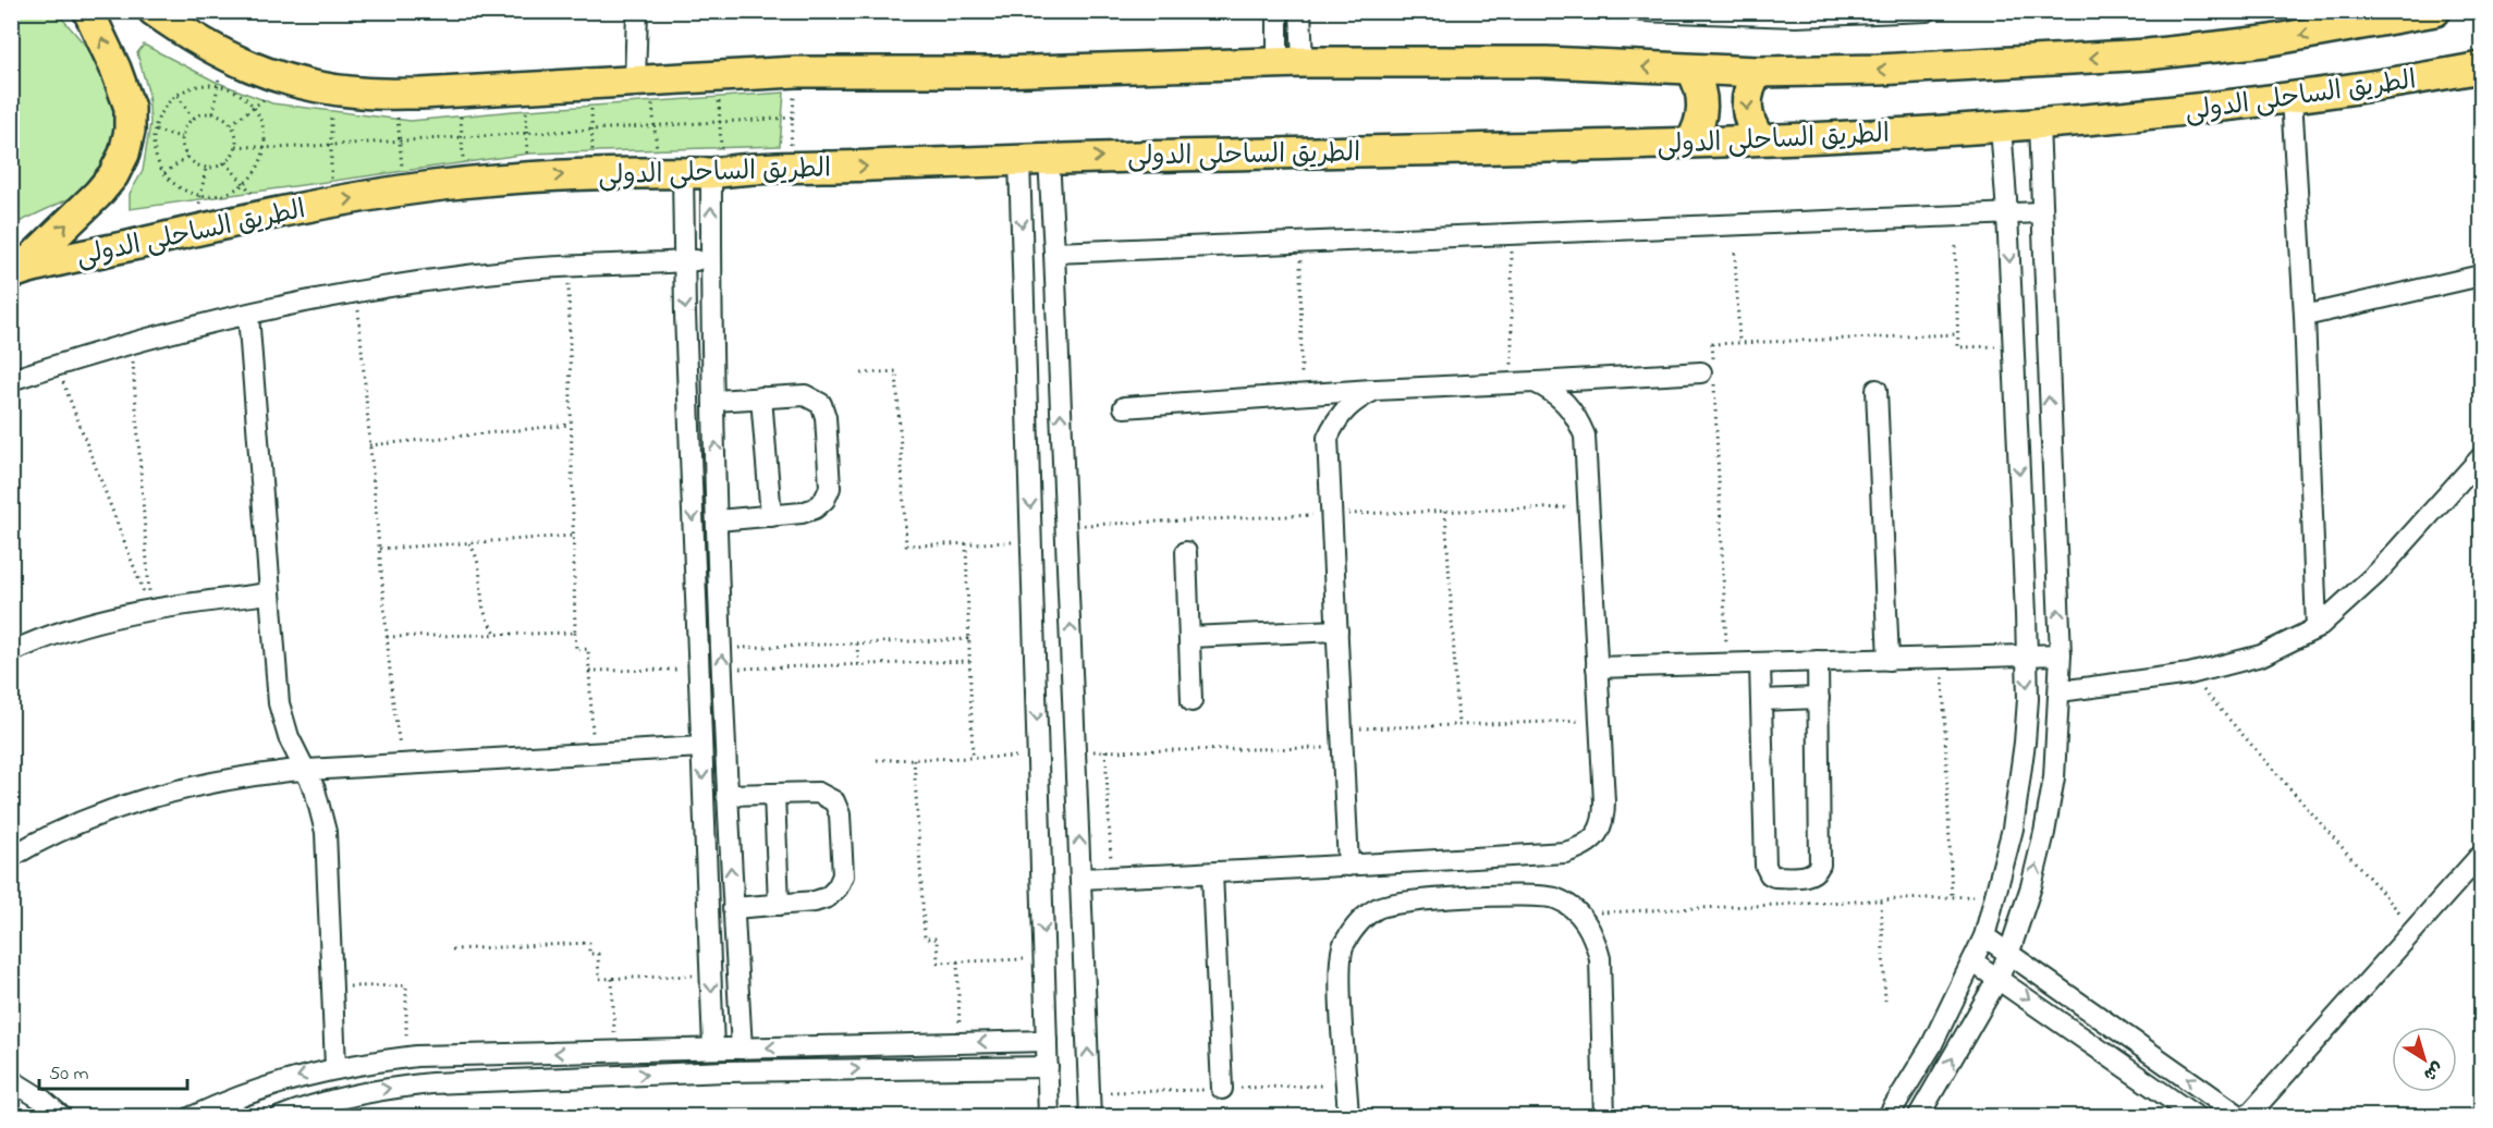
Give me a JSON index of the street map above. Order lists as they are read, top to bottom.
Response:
{
  "streets": {
    "highway": ["الطريق الساحلى الدولى"]
  },
  "scale_bar": "50 m",
  "north": "bottom right"
}
